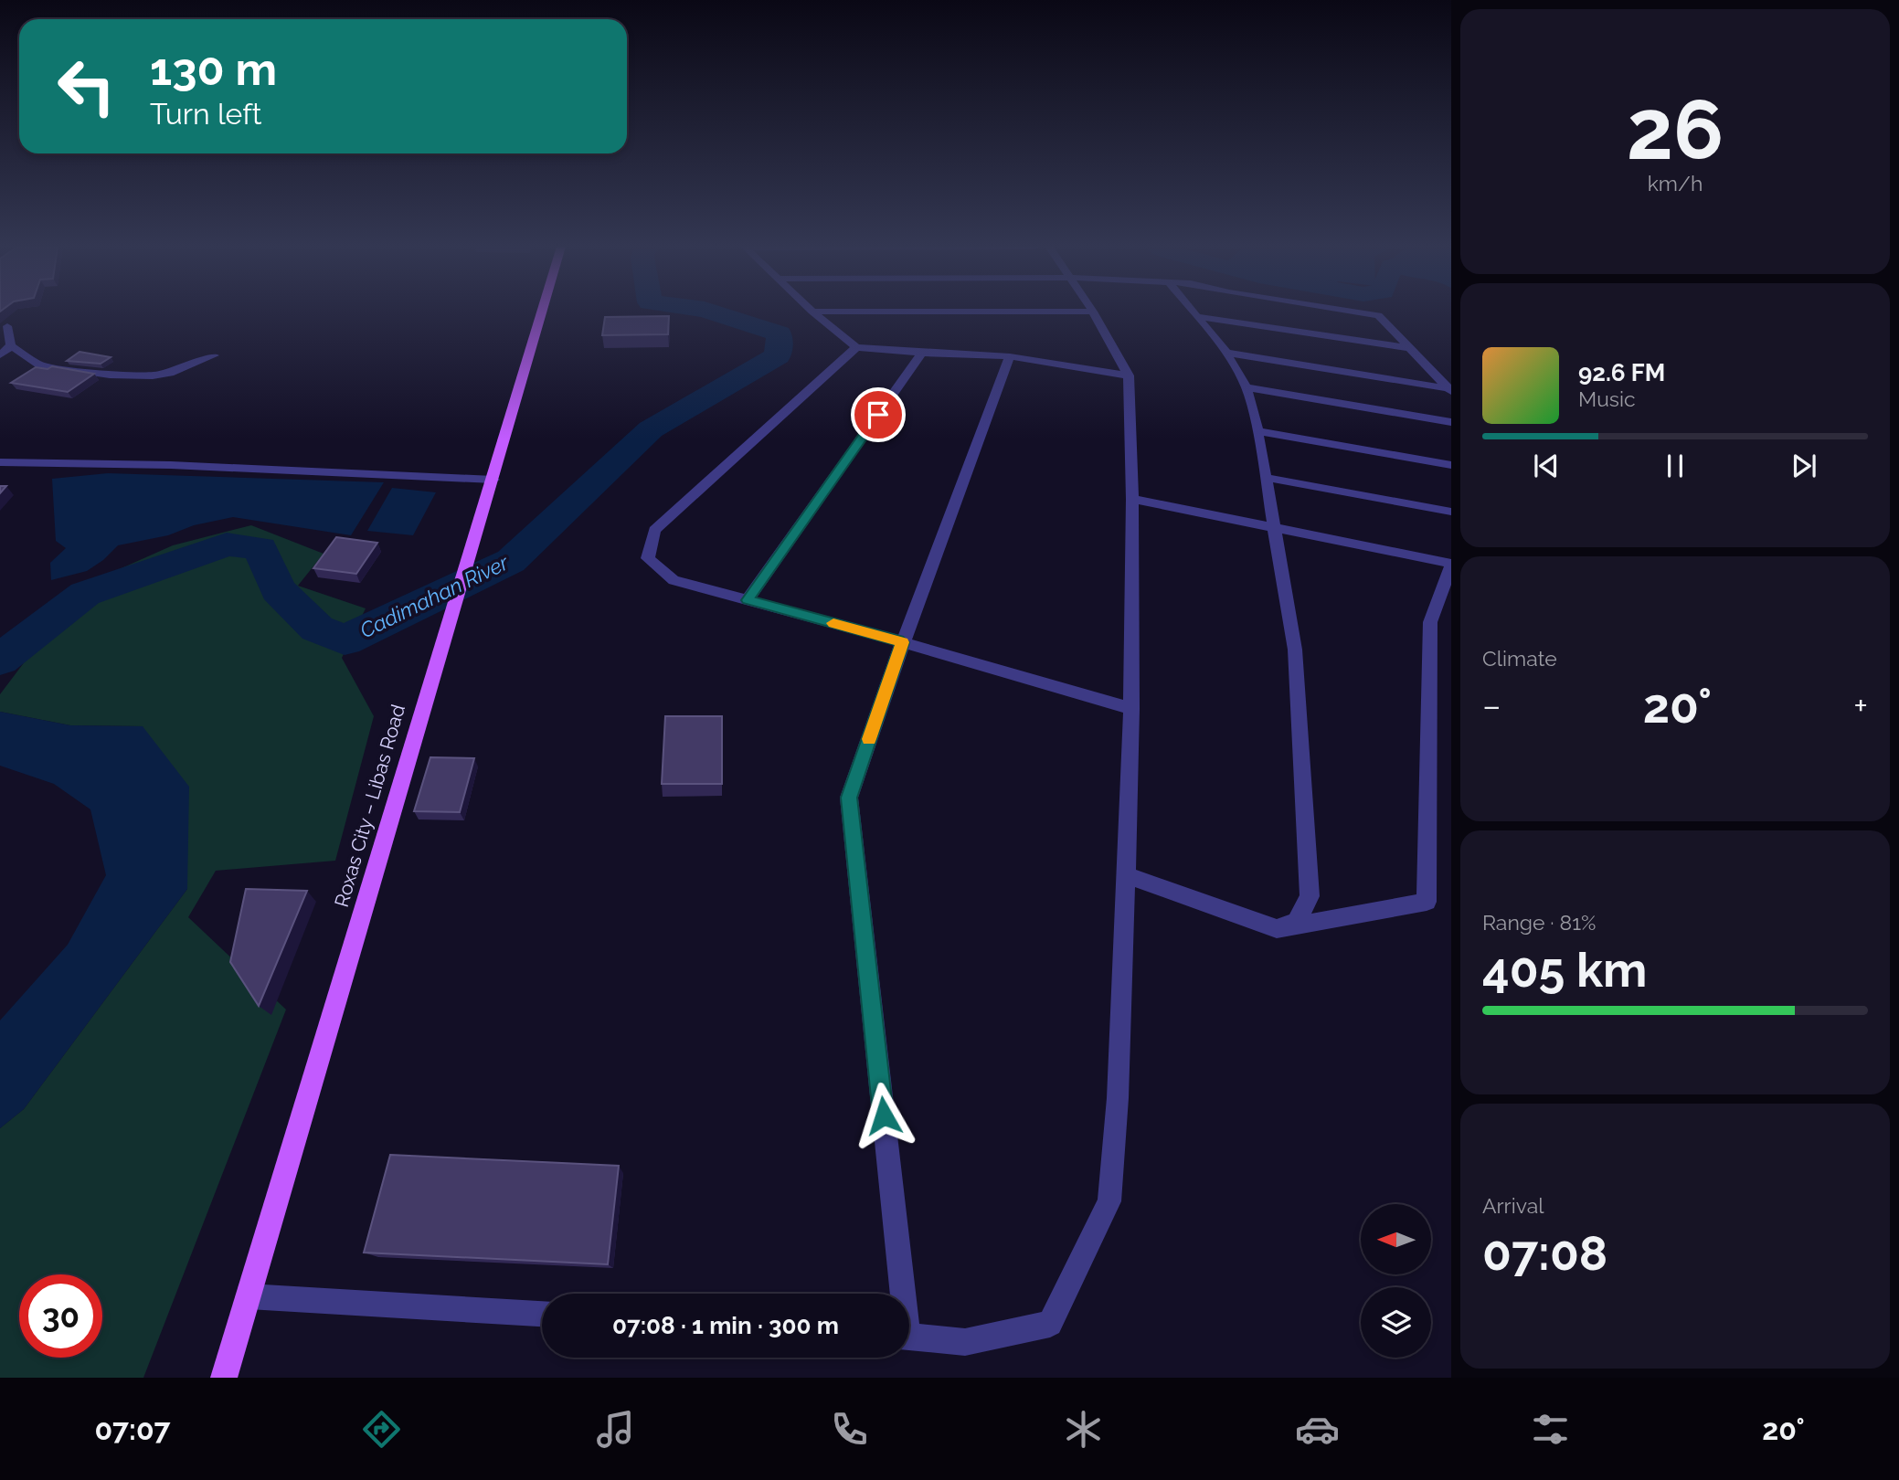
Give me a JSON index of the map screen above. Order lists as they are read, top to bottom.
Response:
{
  "streets": {
    "main road": ["Roxas City – Libas Road"]
  },
  "water": ["Cadimahan River"],
  "north": "left",
  "page": {
    "tile": [
      ["26", "km/h"],
      "Climate",
      ["Range · 81%", "405 km"],
      ["Arrival", "07:08"]
    ],
    "turn": ["130 m", "Turn left"],
    "song": ["92.6 FM", "Music"],
    "heat": ["−", "20°", "+"],
    "limit": "30",
    "trip": "07:08 · 1 min · 300 m",
    "tabs": ["07:07", "20°"]
  }
}
